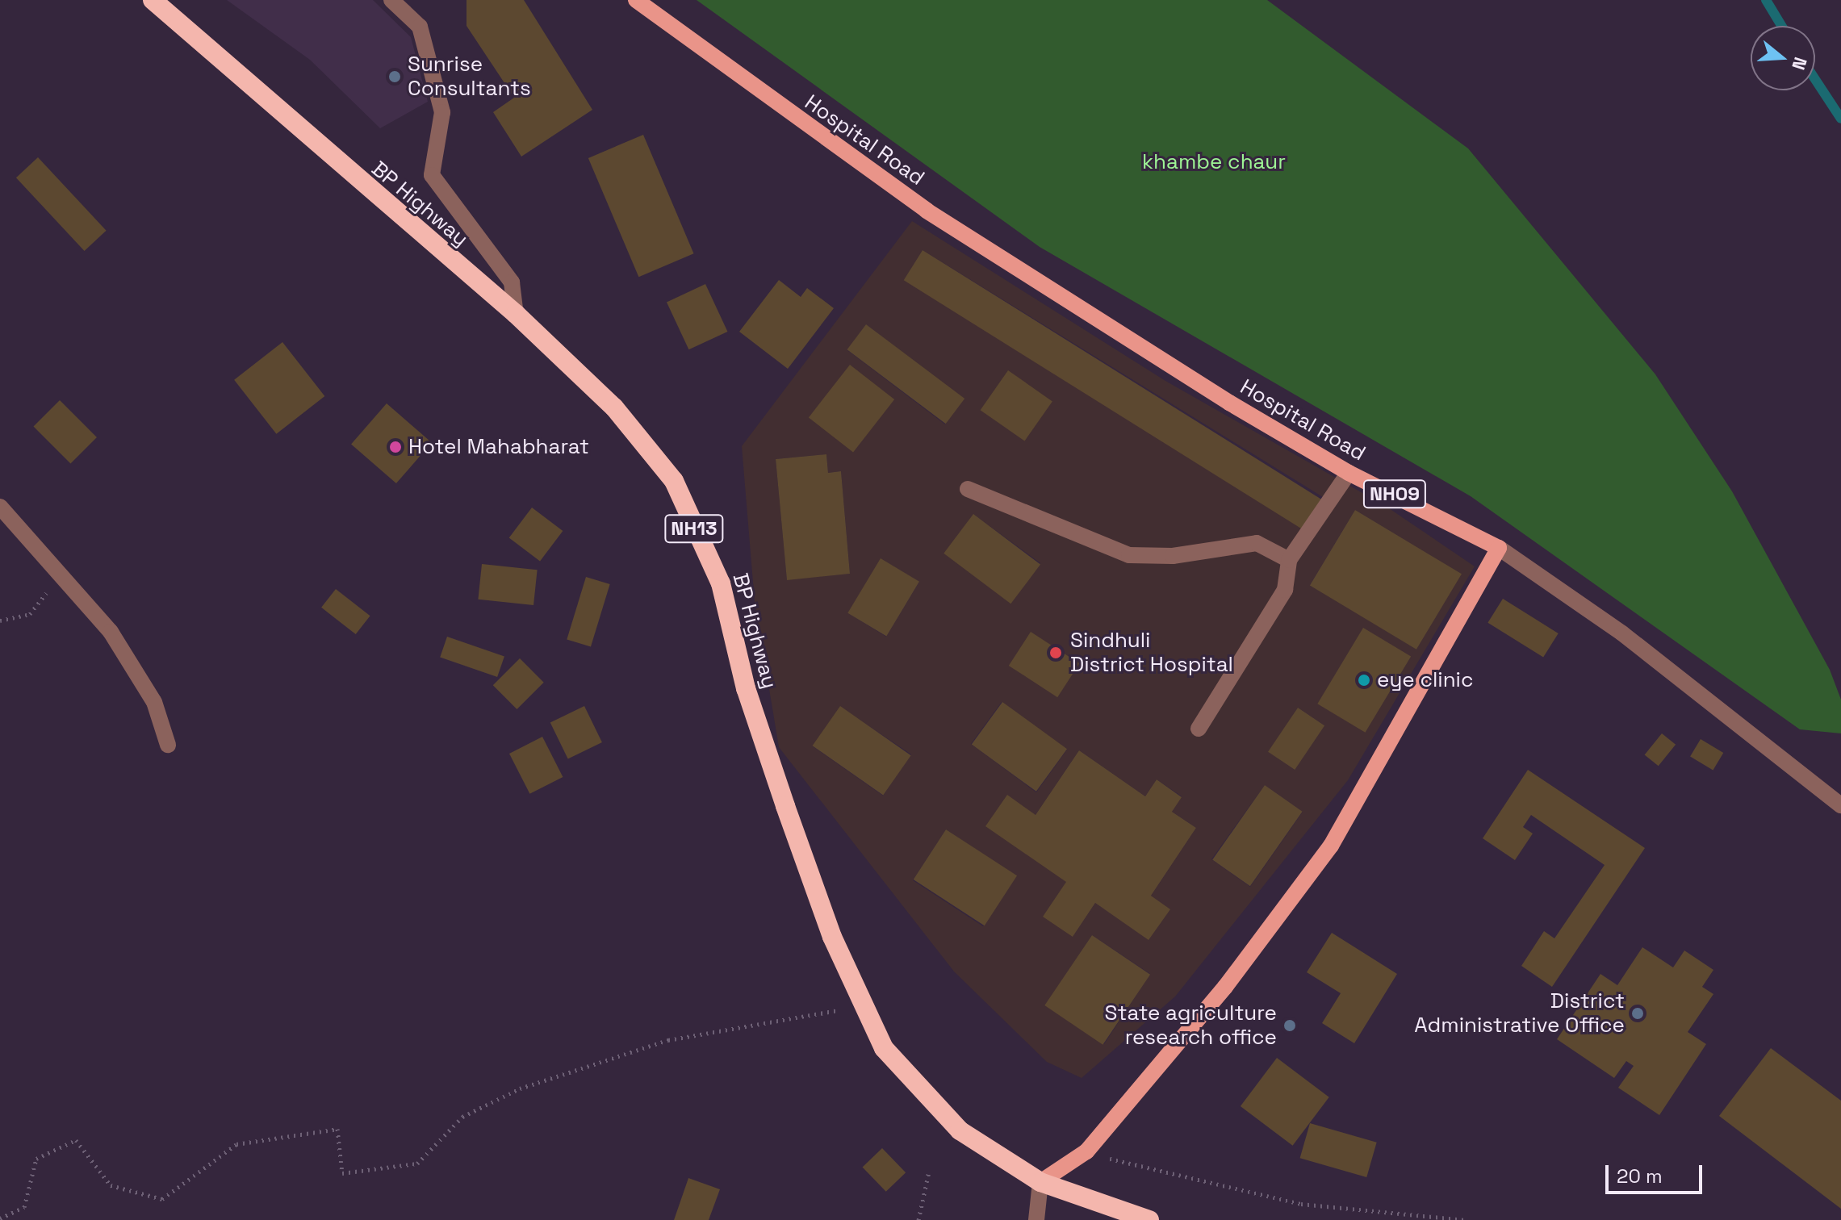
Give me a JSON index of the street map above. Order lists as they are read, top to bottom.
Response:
{
  "streets": {
    "highway": ["BP Highway", "NH13"],
    "main road": ["Hospital Road", "NH09"]
  },
  "parks": ["khambe chaur"],
  "places": [
    "Sunrise Consultants",
    "Hotel Mahabharat",
    "Sindhuli District Hospital",
    "eye clinic",
    "District Administrative Office",
    "State agriculture research office"
  ],
  "scale_bar": "20 m",
  "north": "right"
}
